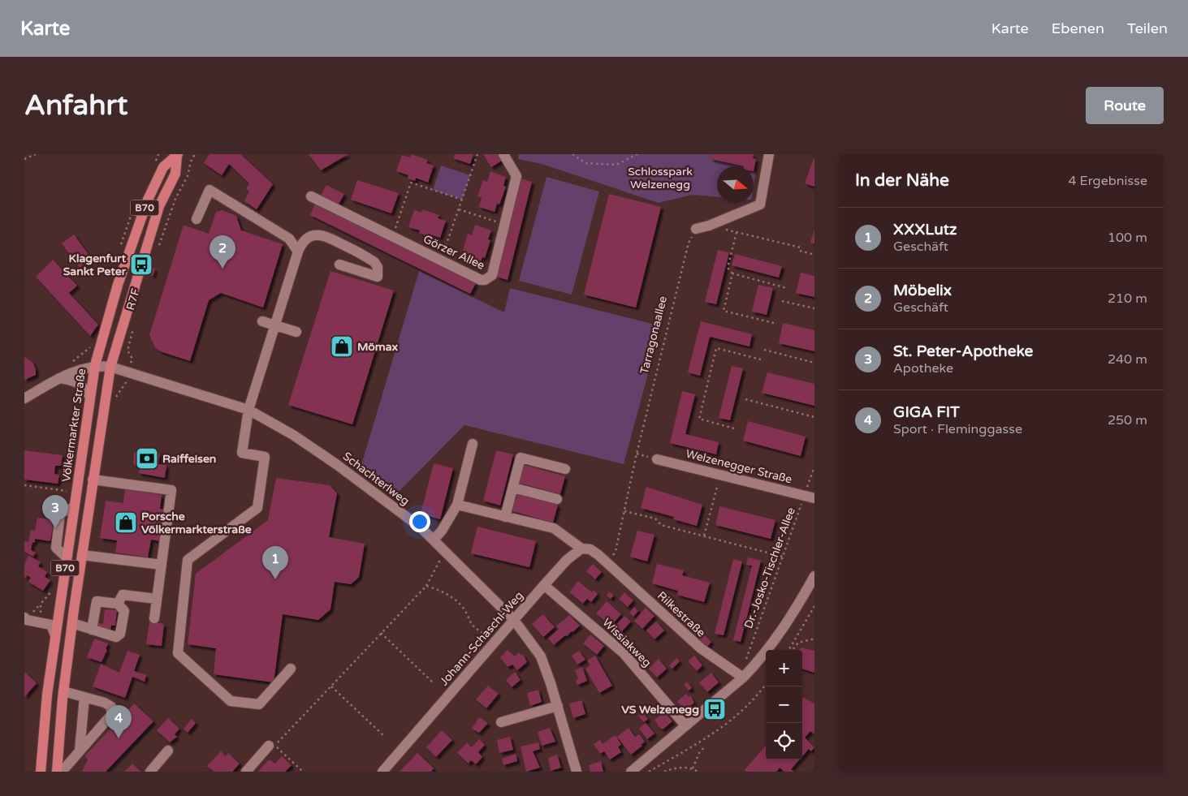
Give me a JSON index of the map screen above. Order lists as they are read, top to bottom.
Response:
{
  "streets": {
    "main road": ["B70", "Völkermarkter Straße"],
    "street": [
      "Görzer Allee",
      "Welzenegger Straße",
      "Schachterlweg",
      "Rilkestraße",
      "Johann-Schaschl-Weg",
      "Wissiakweg"
    ],
    "path": ["R7F", "Tarragonaallee", "Dr.-Josko-Tischler-Allee"]
  },
  "crossings": [
    ["Tarragonaallee", "Rilkestraße"],
    ["Völkermarkter Straße", "Schachterlweg"],
    ["Welzenegger Straße", "Dr.-Josko-Tischler-Allee"],
    ["Schachterlweg", "Johann-Schaschl-Weg"],
    ["Dr.-Josko-Tischler-Allee", "Rilkestraße"],
    ["Johann-Schaschl-Weg", "Wissiakweg"]
  ],
  "parks": ["Schlosspark Welzenegg"],
  "places": {
    "bus stop": ["Klagenfurt Sankt Peter", "VS Welzenegg"],
    "shop": ["Mömax", "Porsche Völkermarkterstraße"],
    "bank": ["Raiffeisen"]
  },
  "north": "right",
  "page": {
    "header": "Karte",
    "nav": ["Karte", "Ebenen", "Teilen"],
    "buttons": "Route",
    "title": "Anfahrt",
    "heading": ["In der Nähe", "4 Ergebnisse"],
    "list": [
      {
        "mark": "1",
        "name": "XXXLutz",
        "note": "Geschäft",
        "value": "100 m"
      },
      {
        "mark": "2",
        "name": "Möbelix",
        "note": "Geschäft",
        "value": "210 m"
      },
      {
        "mark": "3",
        "name": "St. Peter-Apotheke",
        "note": "Apotheke",
        "value": "240 m"
      },
      {
        "mark": "4",
        "name": "GIGA FIT",
        "note": "Sport · Fleminggasse",
        "value": "250 m"
      }
    ],
    "pins": [
      "2",
      "3",
      "1",
      "4"
    ],
    "map_buttons": ["+", "−"]
  }
}
